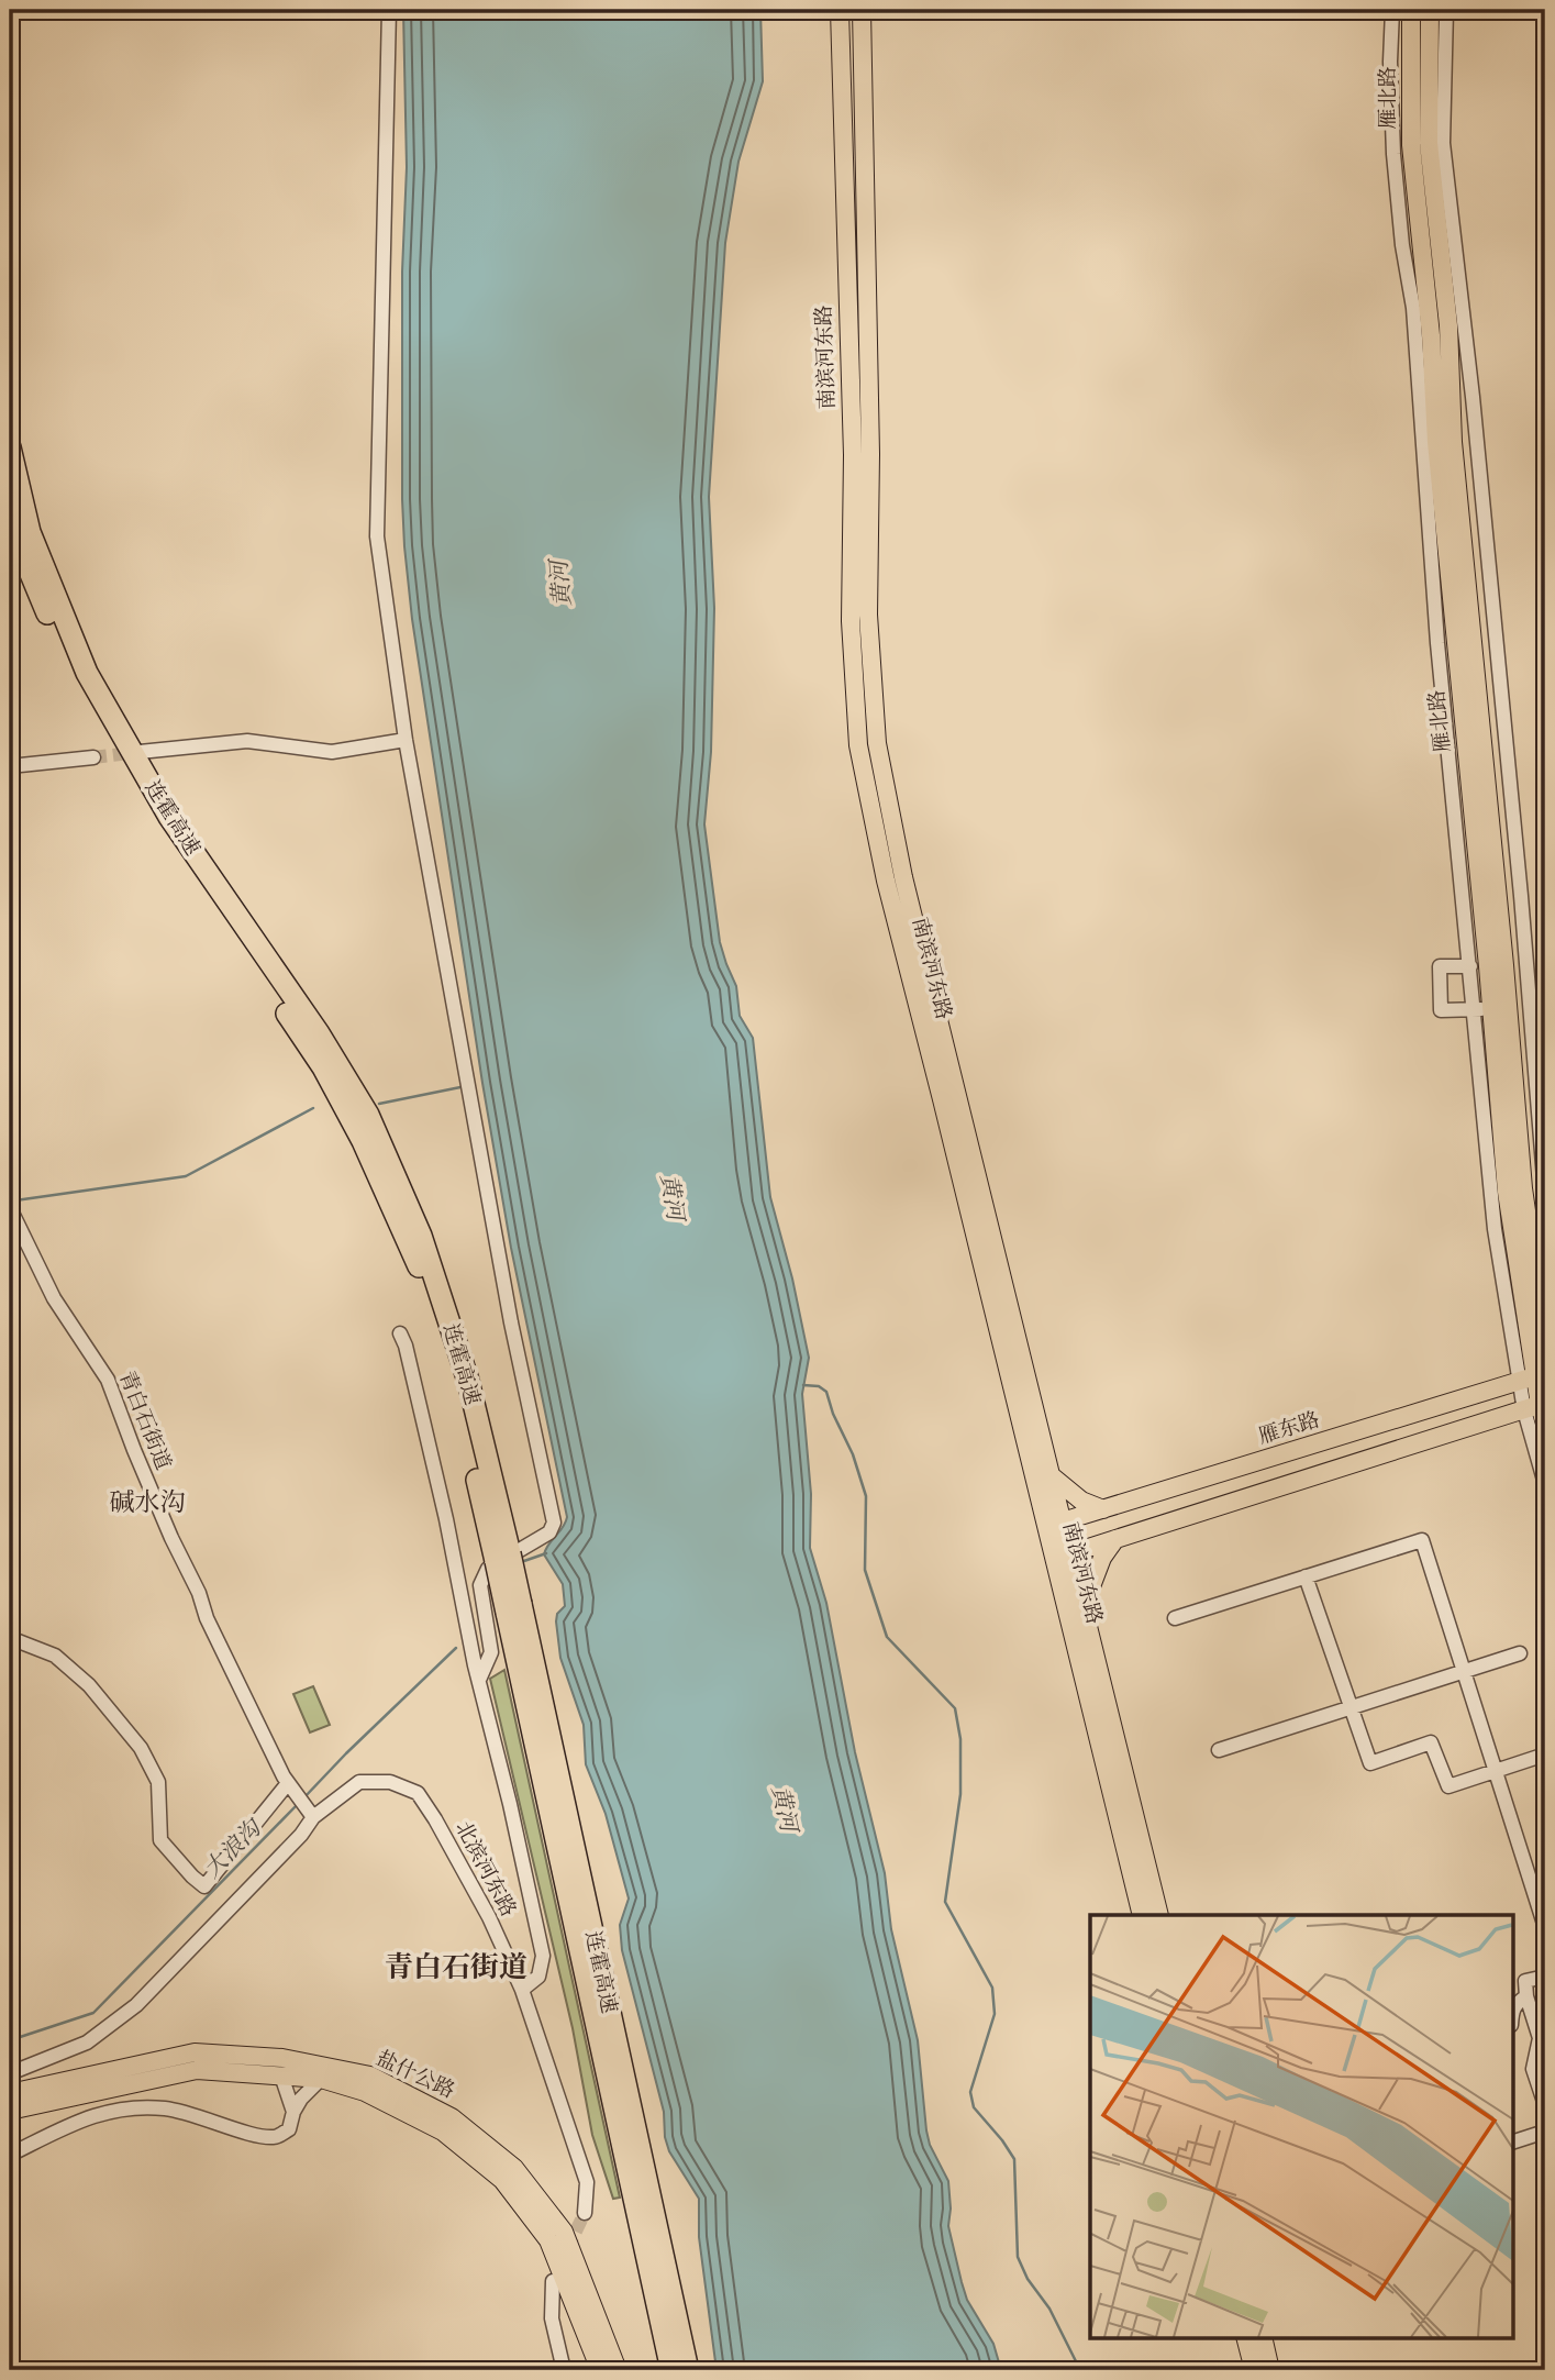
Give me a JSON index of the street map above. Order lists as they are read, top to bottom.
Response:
{
  "streets": {
    "highway": ["连霍高速"],
    "main road": [
      "雁北路",
      "南滨河东路",
      "雁东路",
      "盐什公路"
    ],
    "street": ["青白石街道", "北滨河东路"]
  },
  "crossings": [
    ["雁北路", "雁东路"],
    ["南滨河东路", "雁东路"],
    ["青白石街道", "北滨河东路"]
  ],
  "districts": ["碱水沟", "青白石街道"],
  "water": ["黄河", "大浪沟"]
}
